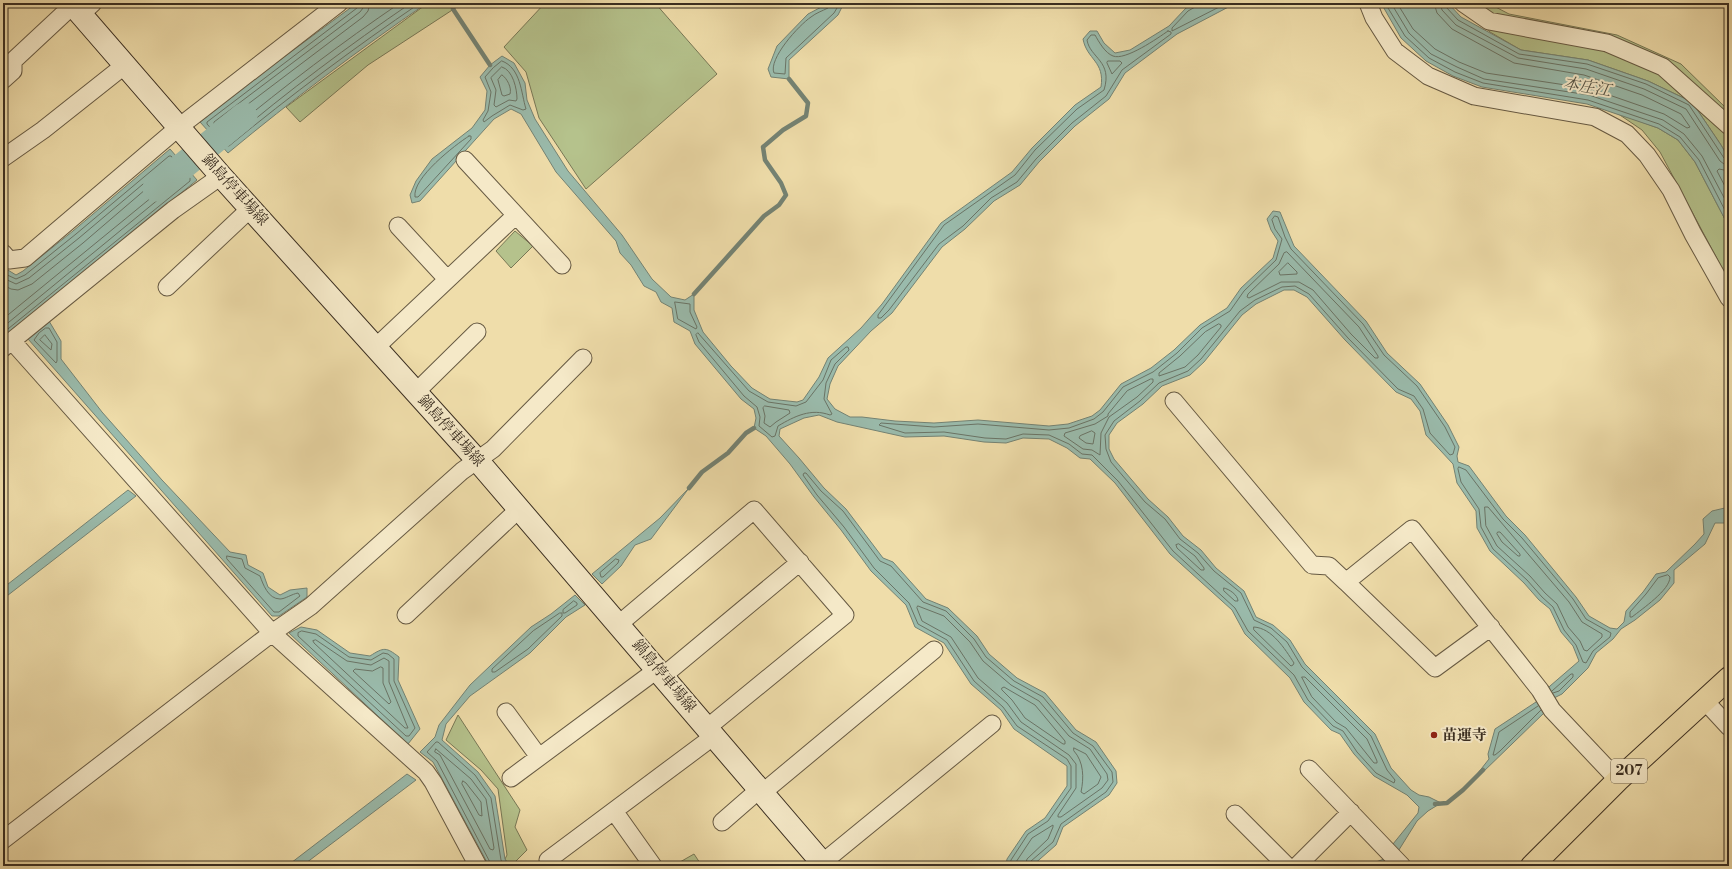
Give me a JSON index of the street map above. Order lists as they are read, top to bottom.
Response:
{
  "streets": {
    "highway": ["207"],
    "main road": ["鍋島停車場線"]
  },
  "water": ["本庄江"],
  "places": ["苗運寺"]
}
